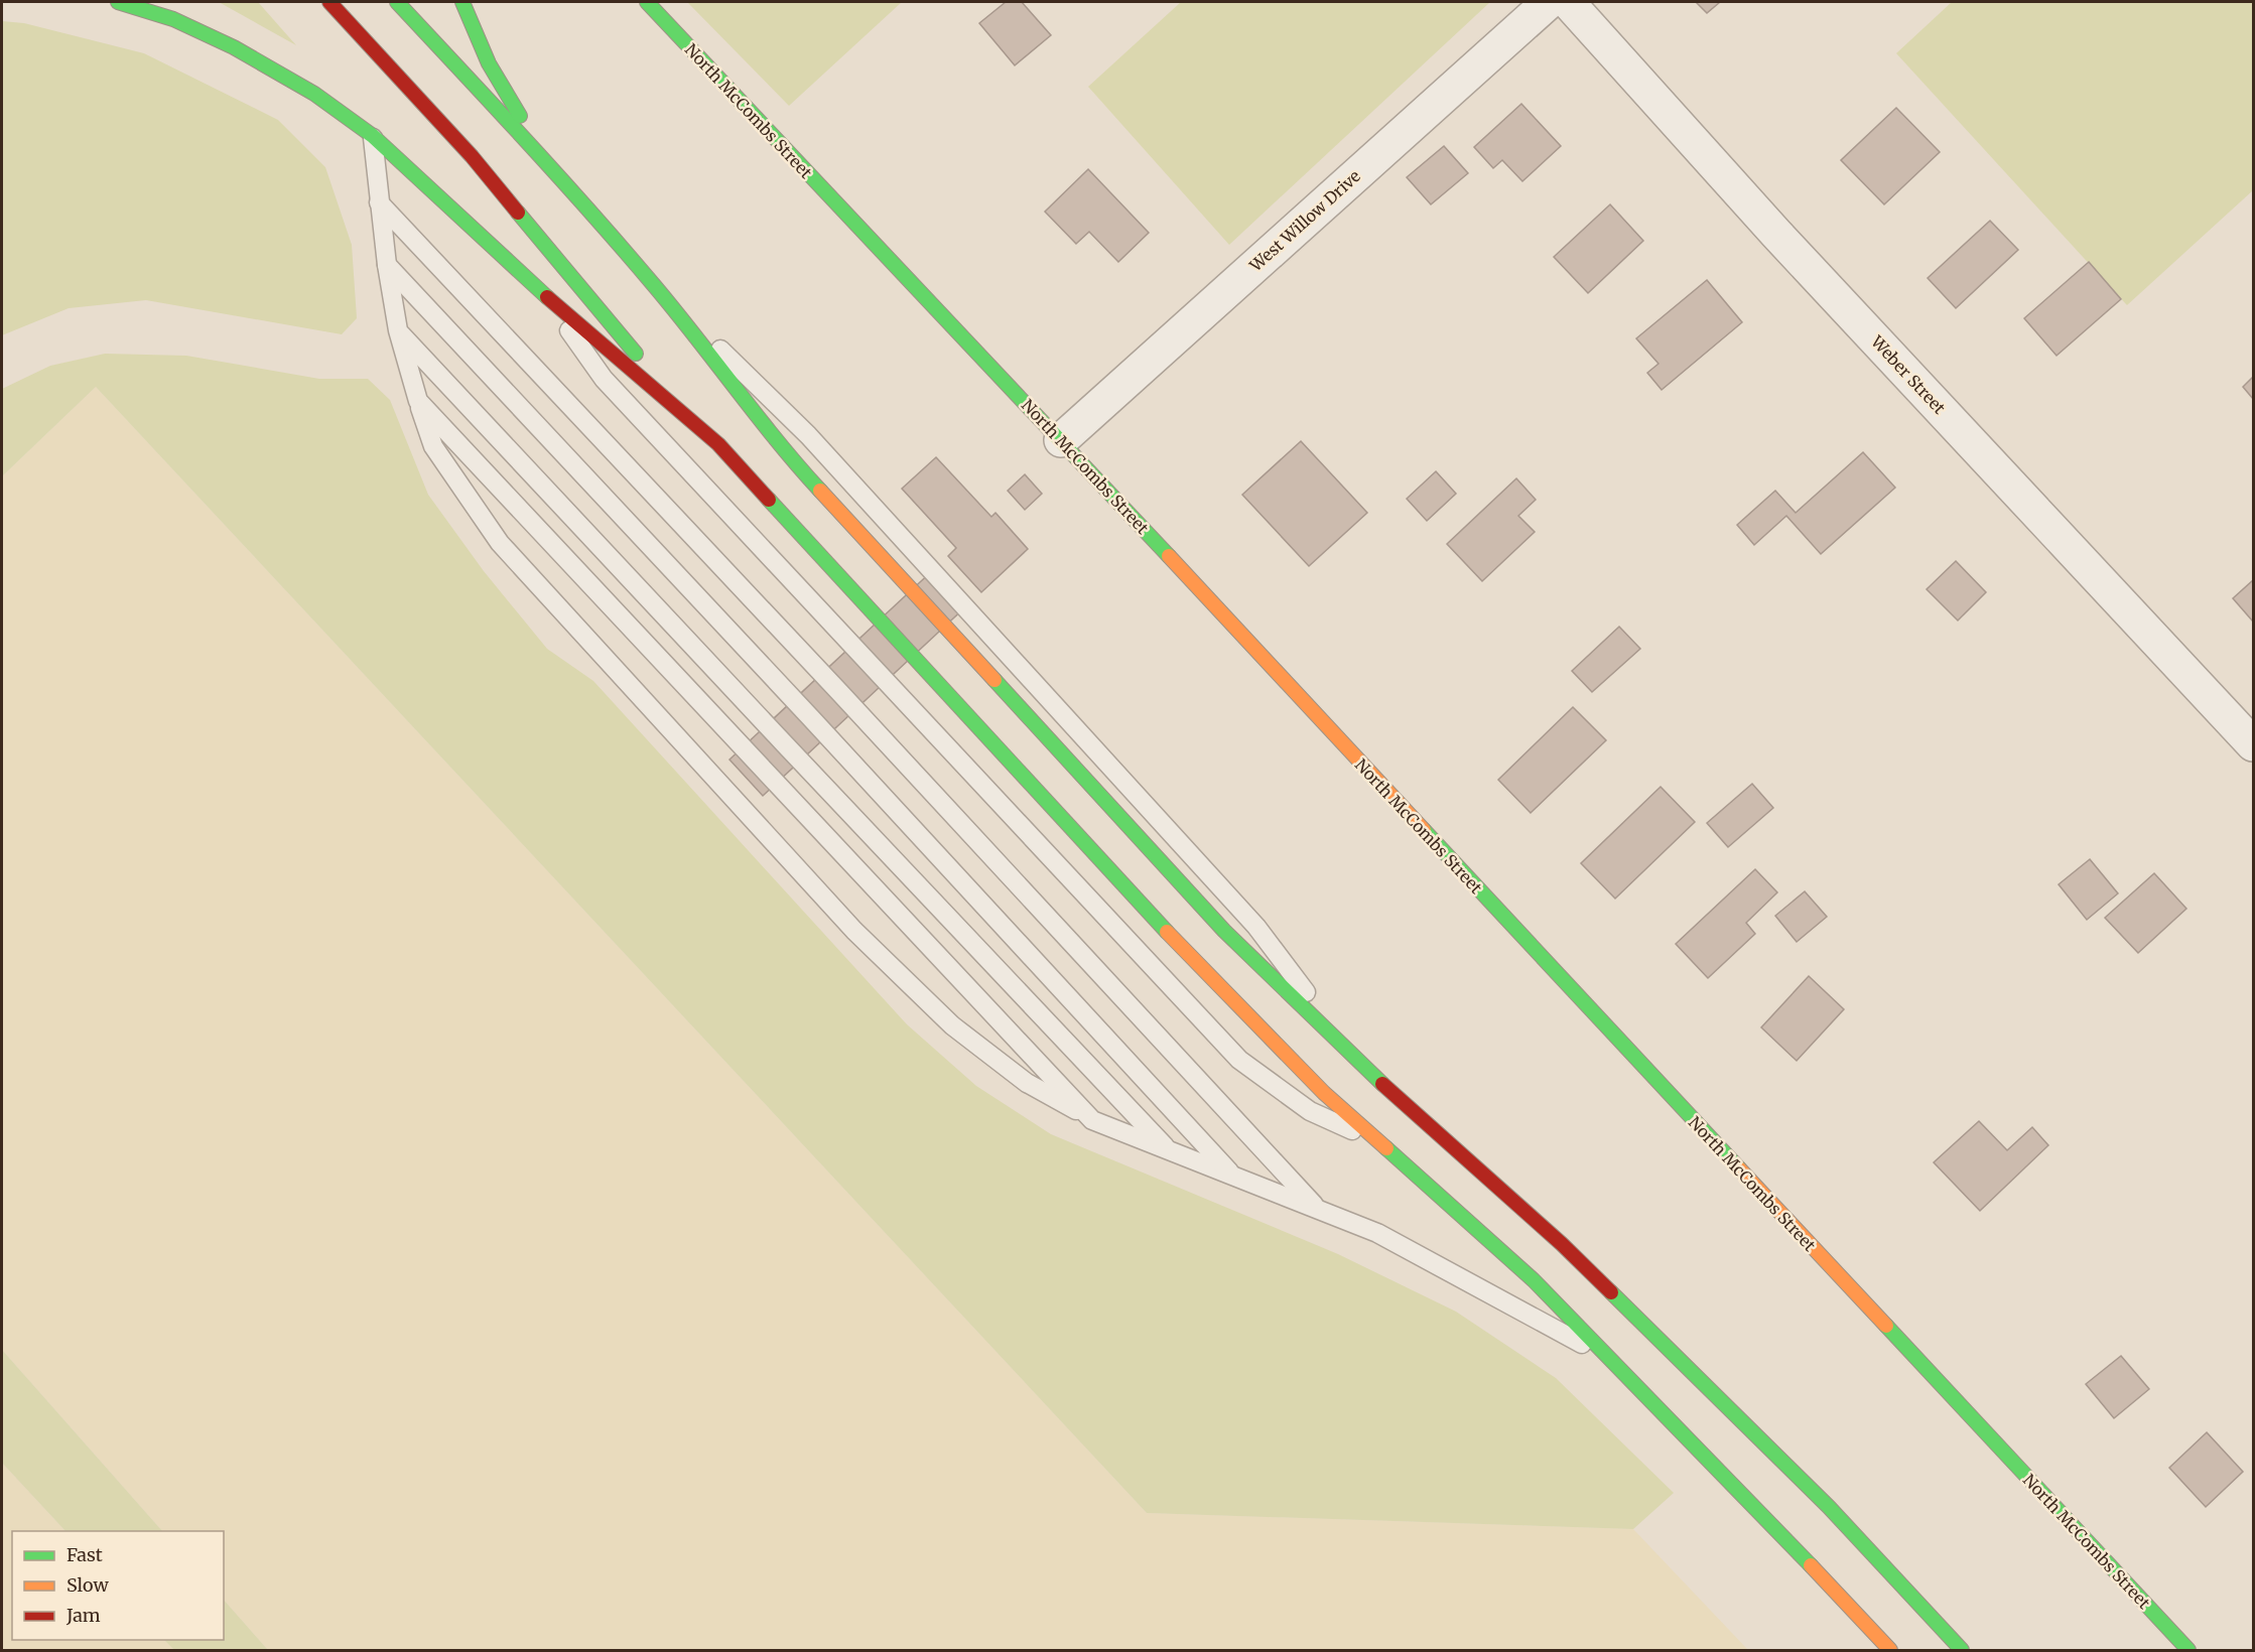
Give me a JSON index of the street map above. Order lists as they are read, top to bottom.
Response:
{
  "streets": {
    "main road": ["North McCombs Street"],
    "street": ["West Willow Drive", "Weber Street"]
  },
  "crossings": [
    ["North McCombs Street", "West Willow Drive"]
  ],
  "legend": ["Fast", "Slow", "Jam"]
}
